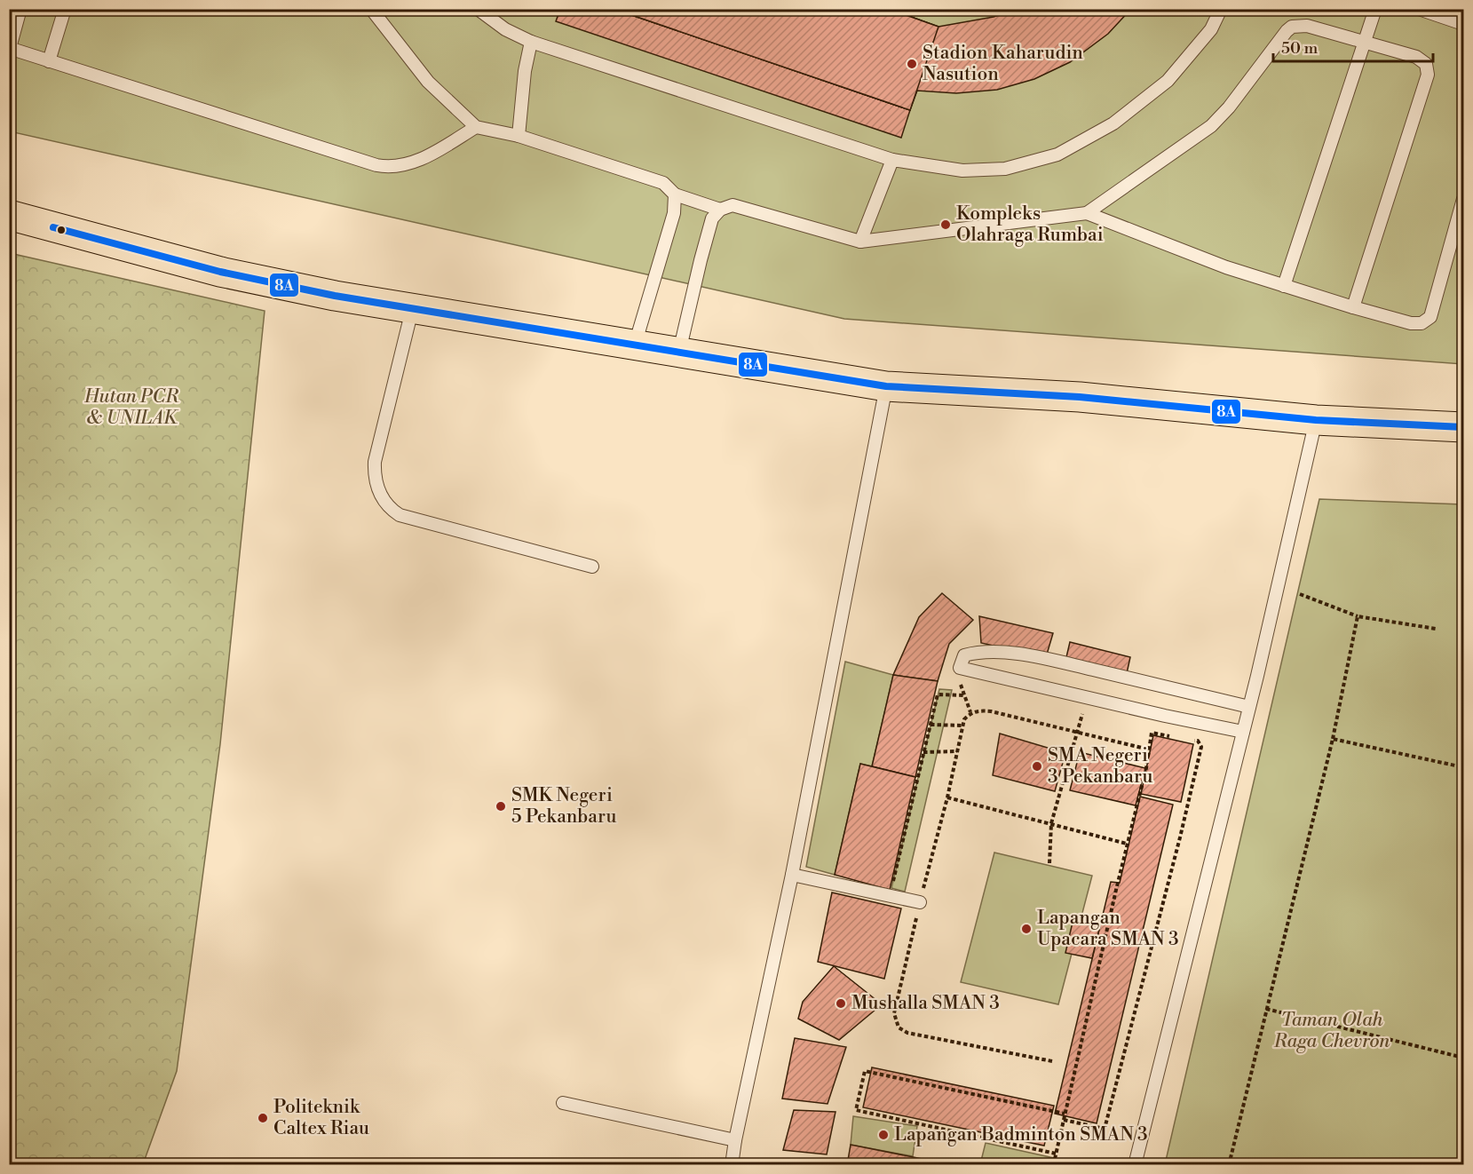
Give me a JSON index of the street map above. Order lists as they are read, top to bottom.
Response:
{
  "parks": ["Hutan PCR & UNILAK", "Taman Olah Raga Chevron"],
  "places": [
    "Stadion Kaharudin Nasution",
    "Kompleks Olahraga Rumbai",
    "SMA Negeri 3 Pekanbaru",
    "SMK Negeri 5 Pekanbaru",
    "Lapangan Upacara SMAN 3",
    "Mushalla SMAN 3",
    "Politeknik Caltex Riau",
    "Lapangan Badminton SMAN 3"
  ],
  "lines": ["transit line 8A"],
  "scale_bar": "50 m"
}
